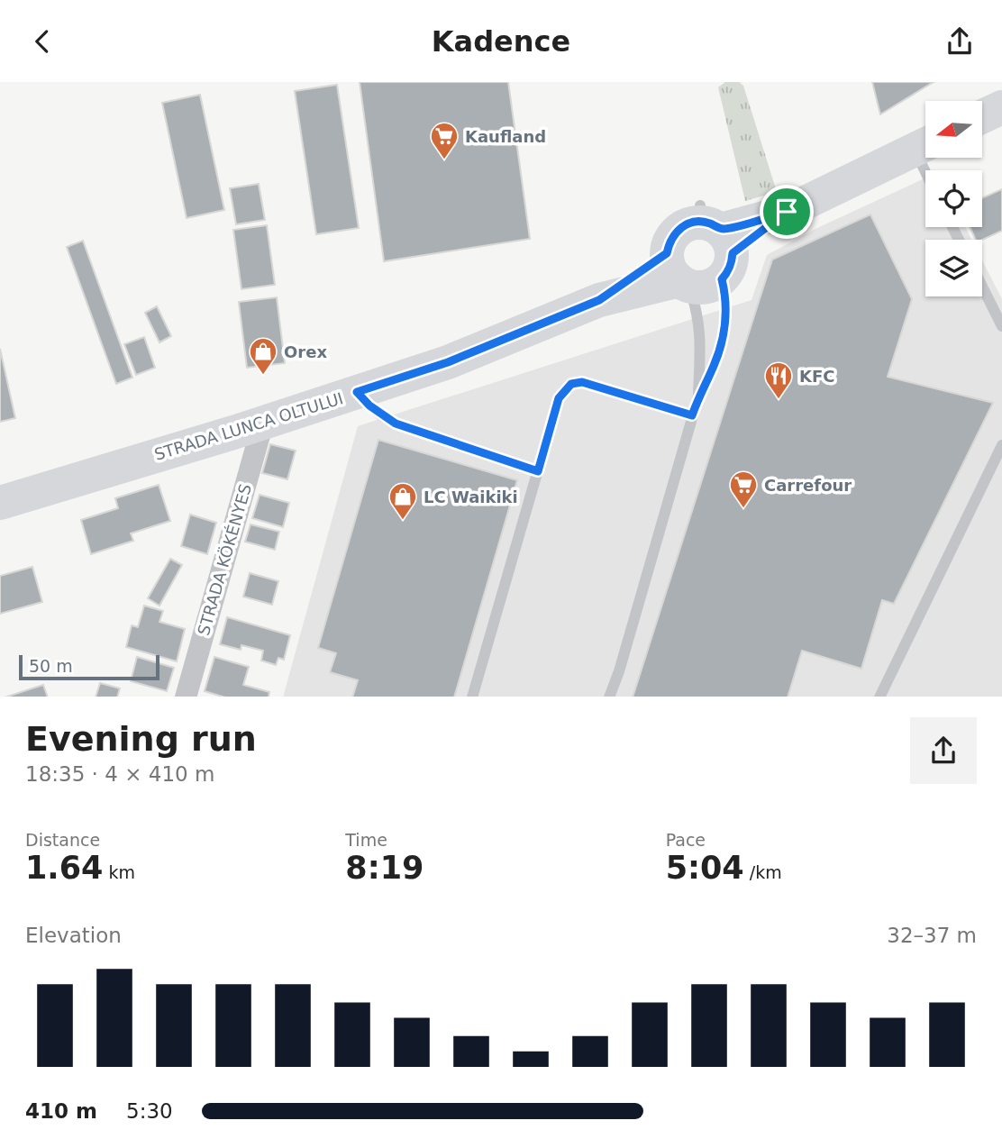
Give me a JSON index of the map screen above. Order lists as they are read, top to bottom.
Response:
{
  "streets": {
    "main road": ["STRADA LUNCA OLTULUI"],
    "street": ["STRADA KÖKÉNYES"]
  },
  "crossings": [
    ["STRADA LUNCA OLTULUI", "STRADA KÖKÉNYES"]
  ],
  "places": {
    "supermarket": ["Kaufland", "Carrefour"],
    "shop": ["Orex", "LC Waikiki"],
    "restaurant": ["KFC"]
  },
  "scale_bar": "50 m",
  "north": "left",
  "page": {
    "header": "Kadence",
    "scale": "50 m",
    "heading": ["Evening run", "18:35 · 4 × 410 m"],
    "stats": [
      ["Distance", "1.64 km"],
      ["Time", "8:19"],
      ["Pace", "5:04 /km"]
    ],
    "chart": ["Elevation", "32–37 m"],
    "list": [
      {
        "name": "410 m",
        "note": "5:30"
      }
    ]
  }
}
